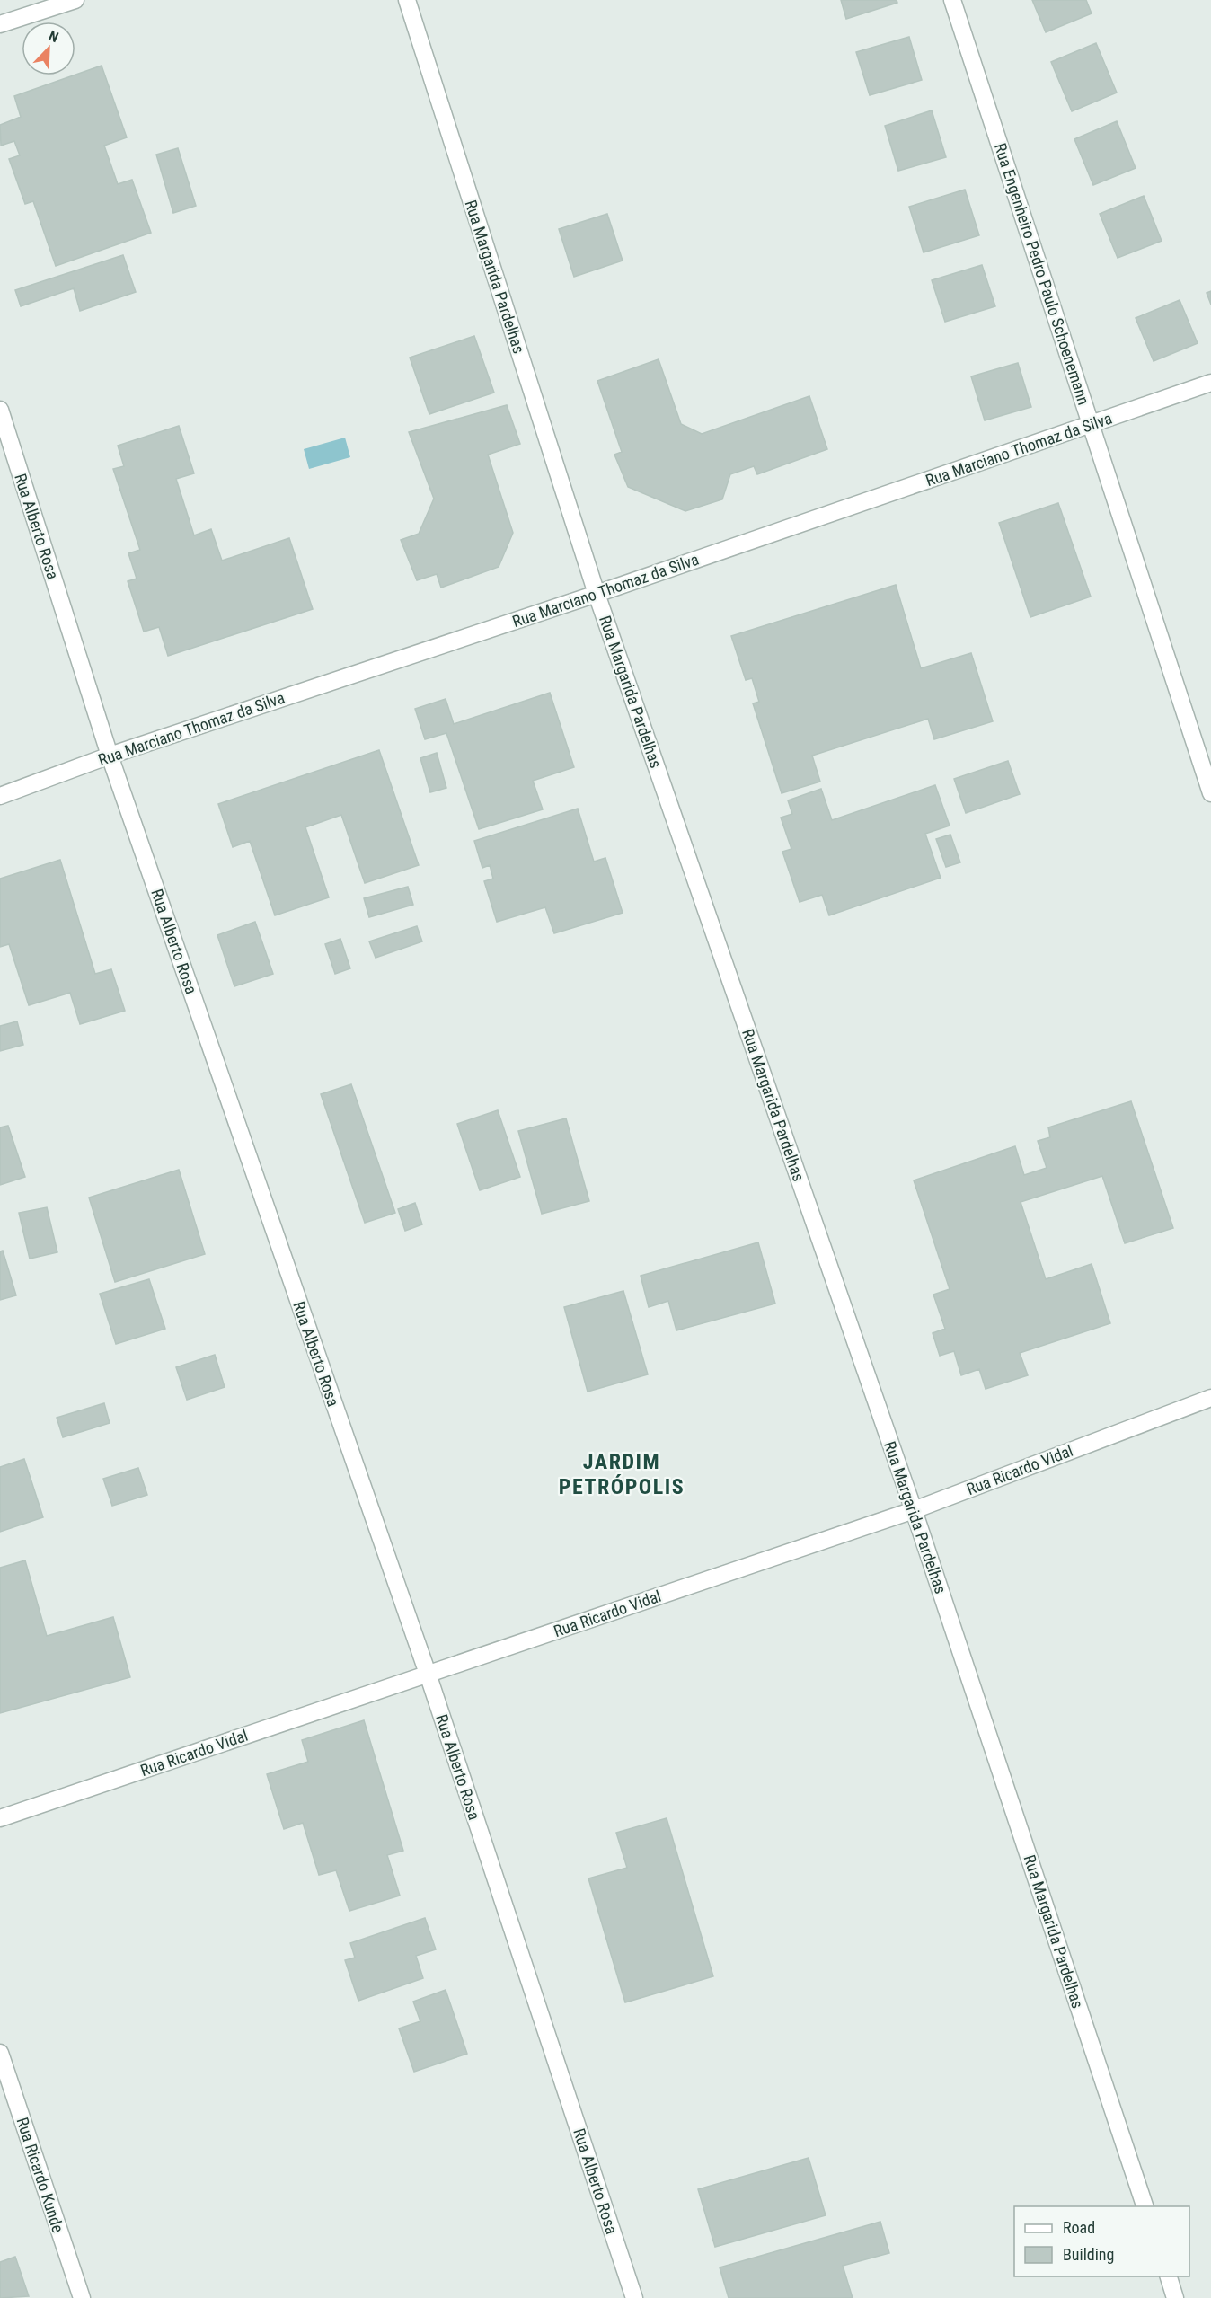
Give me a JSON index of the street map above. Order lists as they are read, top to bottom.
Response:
{
  "streets": {
    "street": [
      "Rua Engenheiro Pedro Paulo Schoenemann",
      "Rua Margarida Pardelhas",
      "Rua Marciano Thomaz da Silva",
      "Rua Alberto Rosa",
      "Rua Ricardo Vidal",
      "Rua Ricardo Kunde"
    ]
  },
  "crossings": [
    ["Rua Engenheiro Pedro Paulo Schoenemann", "Rua Marciano Thomaz da Silva"],
    ["Rua Margarida Pardelhas", "Rua Marciano Thomaz da Silva"],
    ["Rua Margarida Pardelhas", "Rua Ricardo Vidal"],
    ["Rua Marciano Thomaz da Silva", "Rua Alberto Rosa"],
    ["Rua Alberto Rosa", "Rua Ricardo Vidal"]
  ],
  "districts": ["JARDIM PETRÓPOLIS"],
  "legend": ["Road", "Building"],
  "north": "top right"
}
